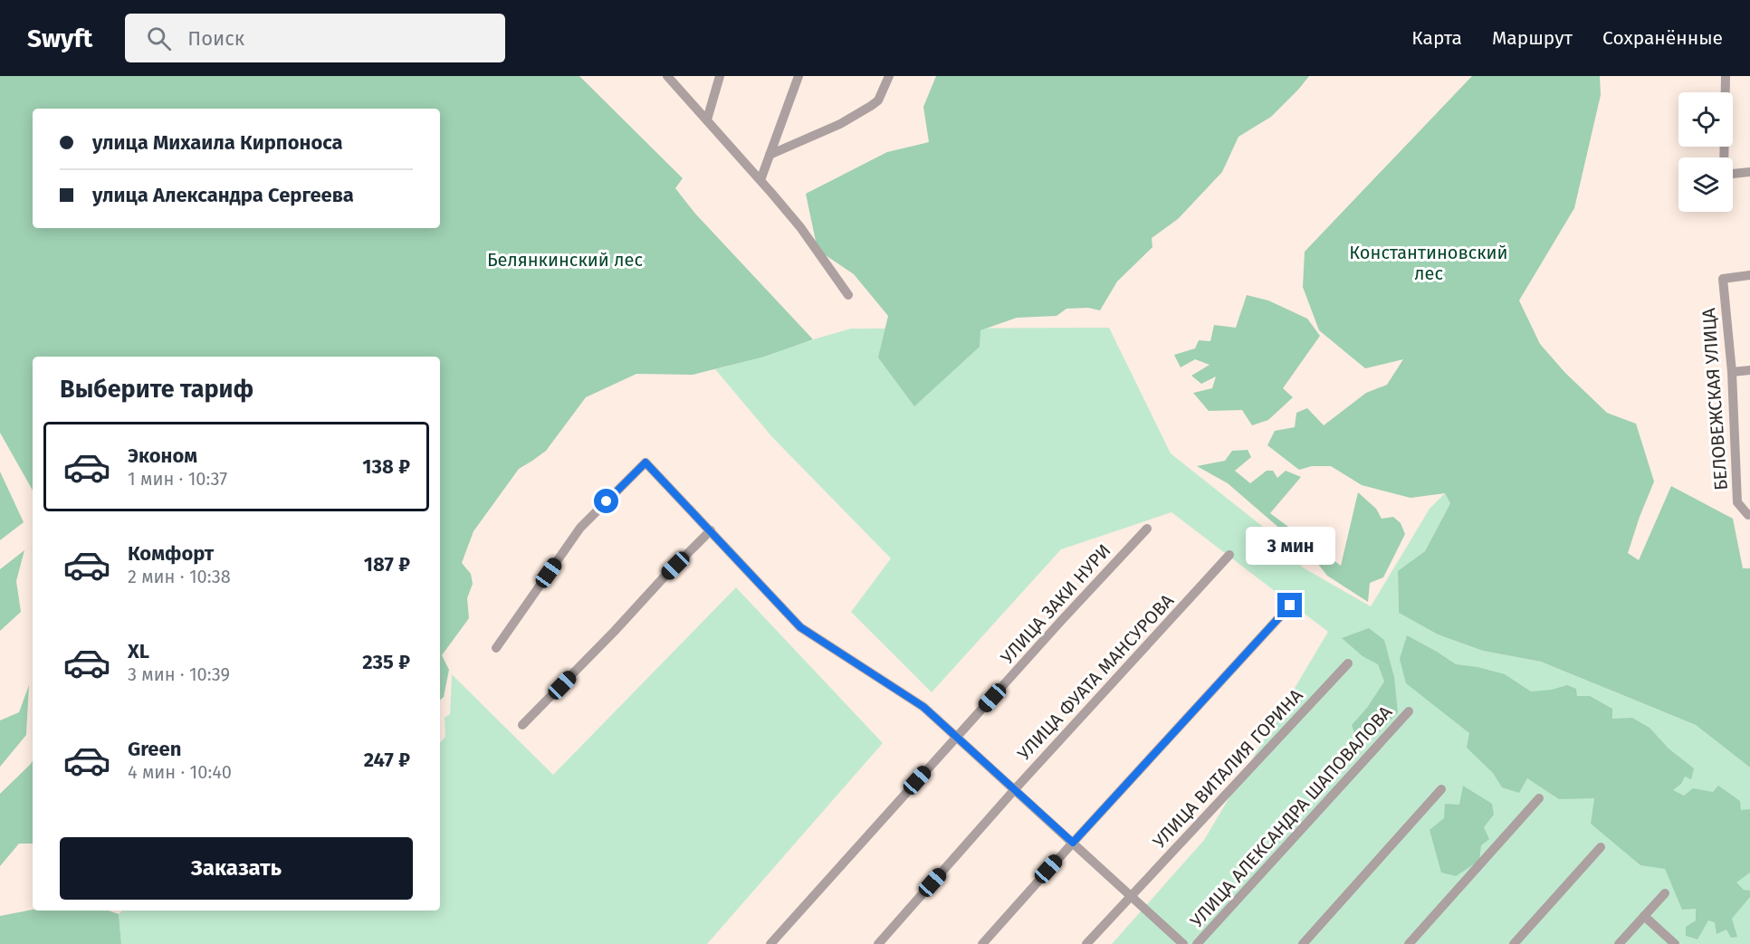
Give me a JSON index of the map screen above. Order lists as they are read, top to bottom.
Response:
{
  "streets": {
    "street": [
      "БЕЛОВЕЖСКАЯ УЛИЦА",
      "УЛИЦА ЗАКИ НУРИ",
      "УЛИЦА ФУАТА МАНСУРОВА",
      "УЛИЦА ВИТАЛИЯ ГОРИНА",
      "УЛИЦА АЛЕКСАНДРА ШАПОВАЛОВА"
    ]
  },
  "parks": ["Константиновский лес", "Белянкинский лес"],
  "page": {
    "header": "Swyft",
    "search": "Поиск",
    "nav": ["Карта", "Маршрут", "Сохранённые"],
    "banner": ["улица Михаила Кирпоноса", "улица Александра Сергеева"],
    "heading": "Выберите тариф",
    "list": [
      {
        "name": "Эконом",
        "note": "1 мин · 10:37",
        "value": "138 ₽"
      },
      {
        "name": "Комфорт",
        "note": "2 мин · 10:38",
        "value": "187 ₽"
      },
      {
        "name": "XL",
        "note": "3 мин · 10:39",
        "value": "235 ₽"
      },
      {
        "name": "Green",
        "note": "4 мин · 10:40",
        "value": "247 ₽"
      }
    ],
    "bubble": "3 мин",
    "buttons": "Заказать"
  }
}
